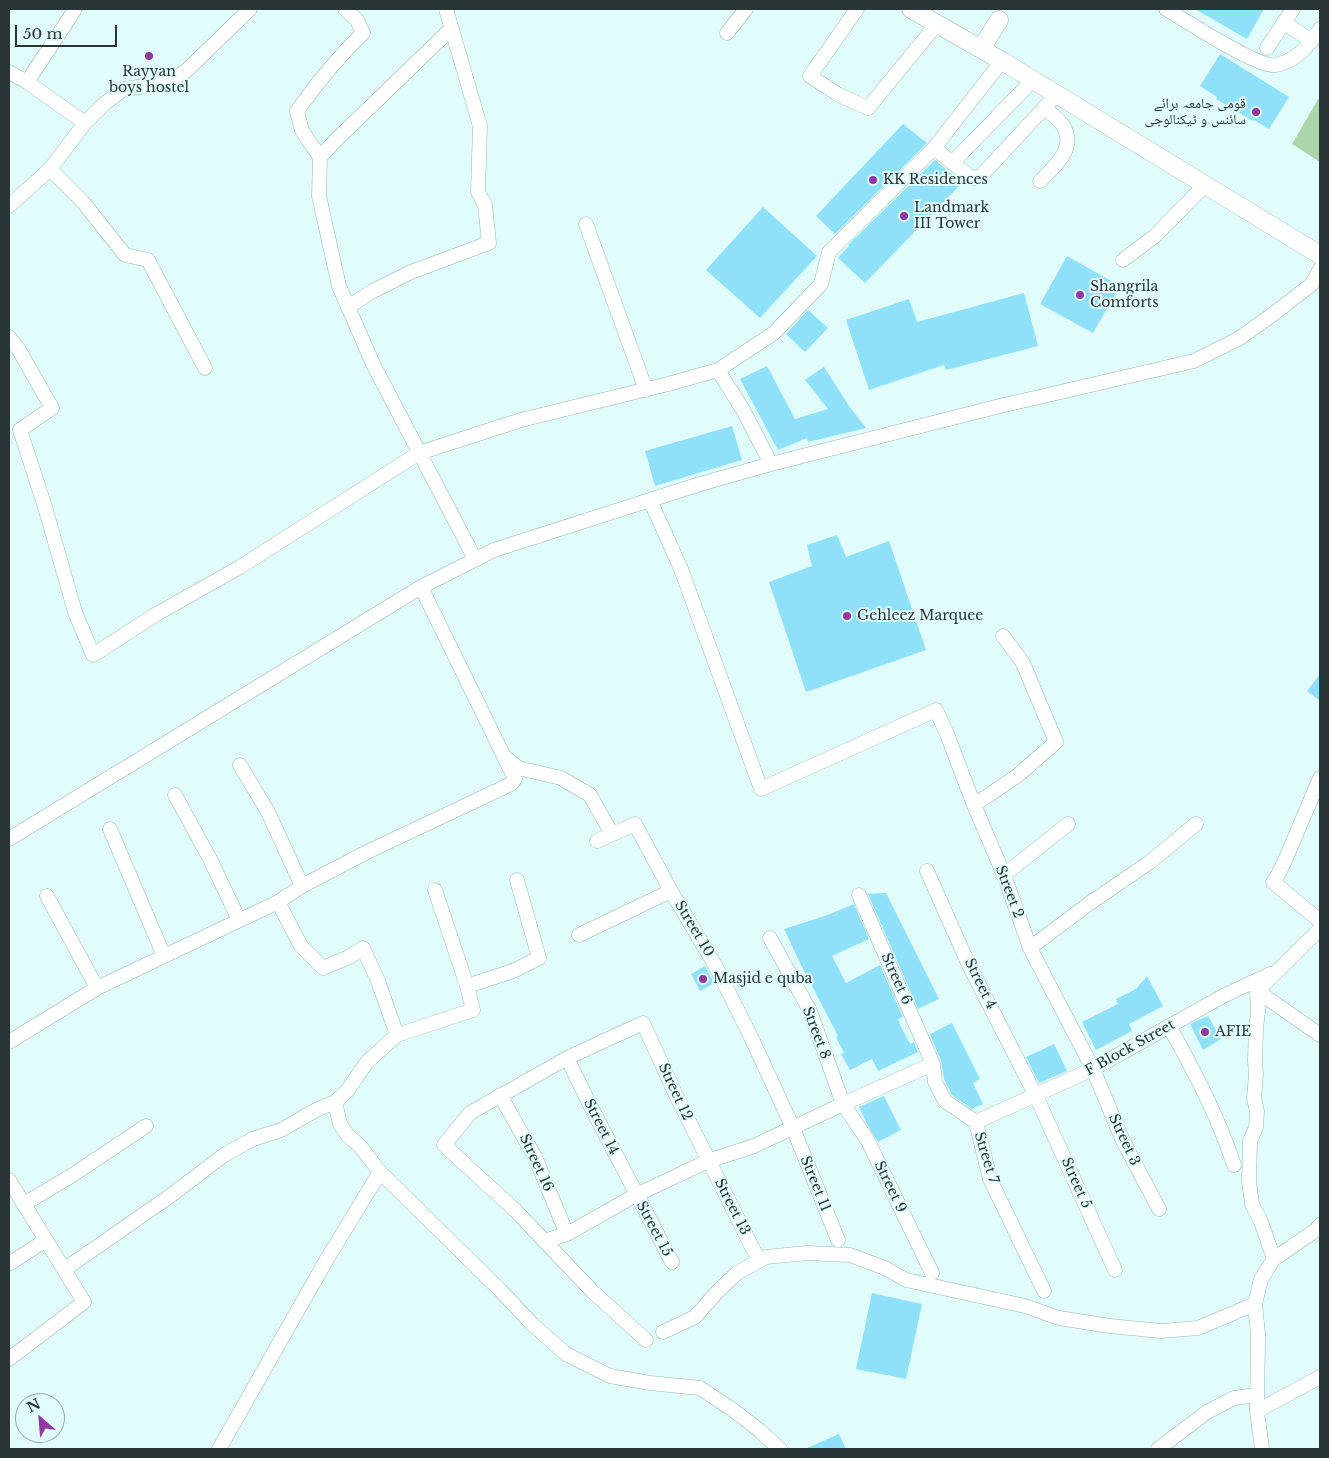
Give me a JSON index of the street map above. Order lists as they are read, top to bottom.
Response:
{
  "streets": {
    "street": [
      "Street 2",
      "Street 10",
      "Street 6",
      "Street 4",
      "Street 8",
      "F Block Street",
      "Street 12",
      "Street 14",
      "Street 3",
      "Street 7",
      "Street 16",
      "Street 5",
      "Street 11",
      "Street 9",
      "Street 13",
      "Street 15"
    ]
  },
  "crossings": [
    ["Street 2", "F Block Street"],
    ["Street 2", "Street 3"],
    ["Street 10", "Street 11"],
    ["Street 6", "Street 7"],
    ["Street 4", "F Block Street"],
    ["Street 4", "Street 5"],
    ["Street 8", "Street 9"],
    ["F Block Street", "Street 3"],
    ["F Block Street", "Street 7"],
    ["F Block Street", "Street 5"],
    ["Street 12", "Street 14"],
    ["Street 12", "Street 13"],
    ["Street 14", "Street 15"]
  ],
  "places": [
    "Rayyan boys hostel",
    "قومی جامعہ برائے سائنس و ٹیکنالوجی",
    "KK Residences",
    "Landmark III Tower",
    "Shangrila Comforts",
    "Gehleez Marquee",
    "Masjid e quba",
    "AFIE"
  ],
  "scale_bar": "50 m",
  "north": "top left"
}
